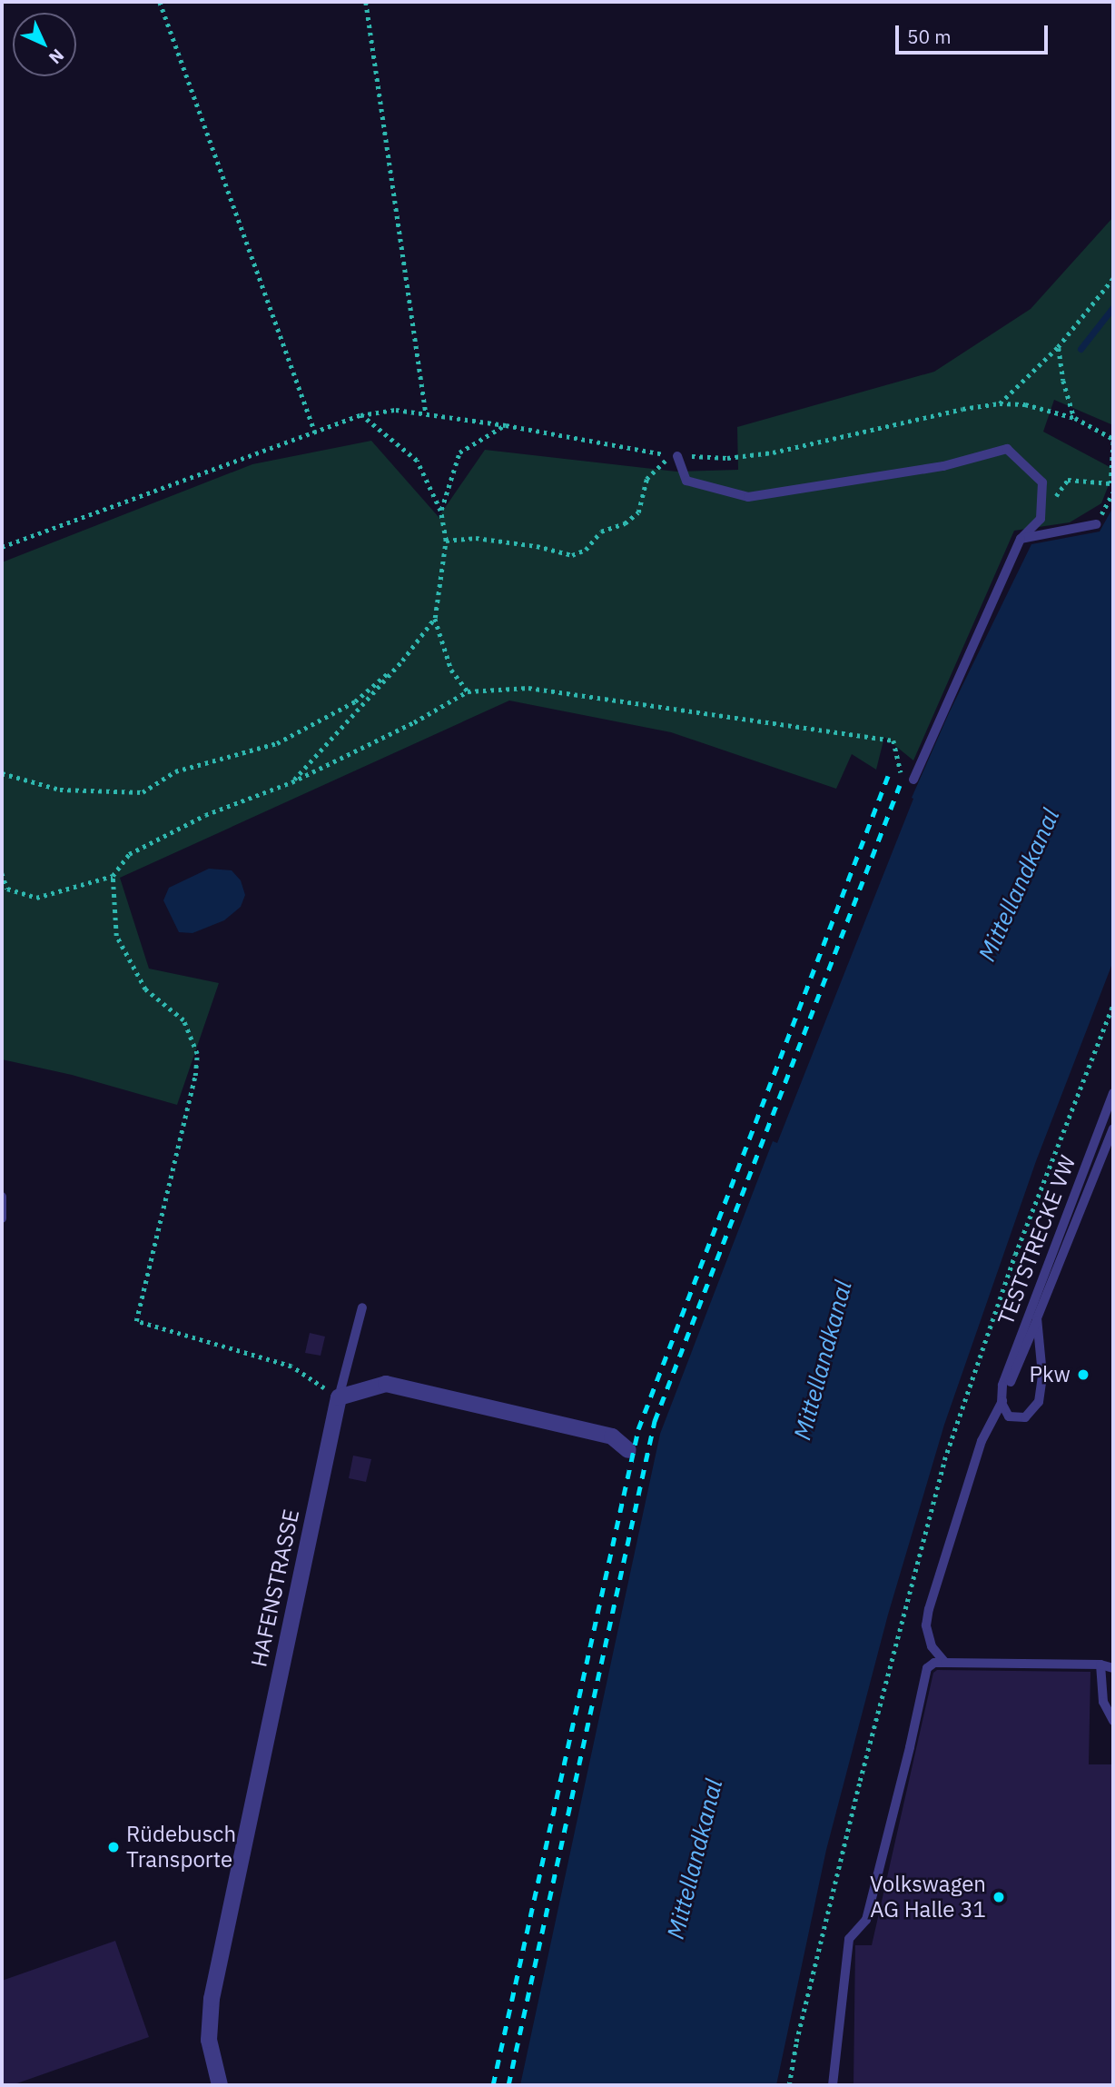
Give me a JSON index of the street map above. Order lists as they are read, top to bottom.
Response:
{
  "streets": {
    "street": ["HAFENSTRASSE"],
    "lane": ["TESTSTRECKE VW"]
  },
  "water": ["Mittellandkanal"],
  "places": ["Pkw", "Rüdebusch Transporte", "Volkswagen AG Halle 31"],
  "scale_bar": "50 m",
  "north": "bottom right"
}
